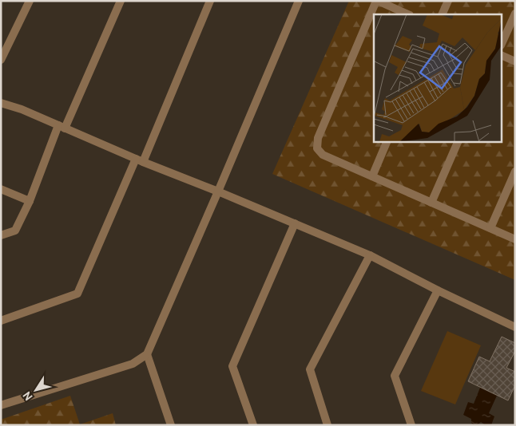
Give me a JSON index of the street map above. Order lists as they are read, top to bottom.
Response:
{
  "north": "bottom left"
}
